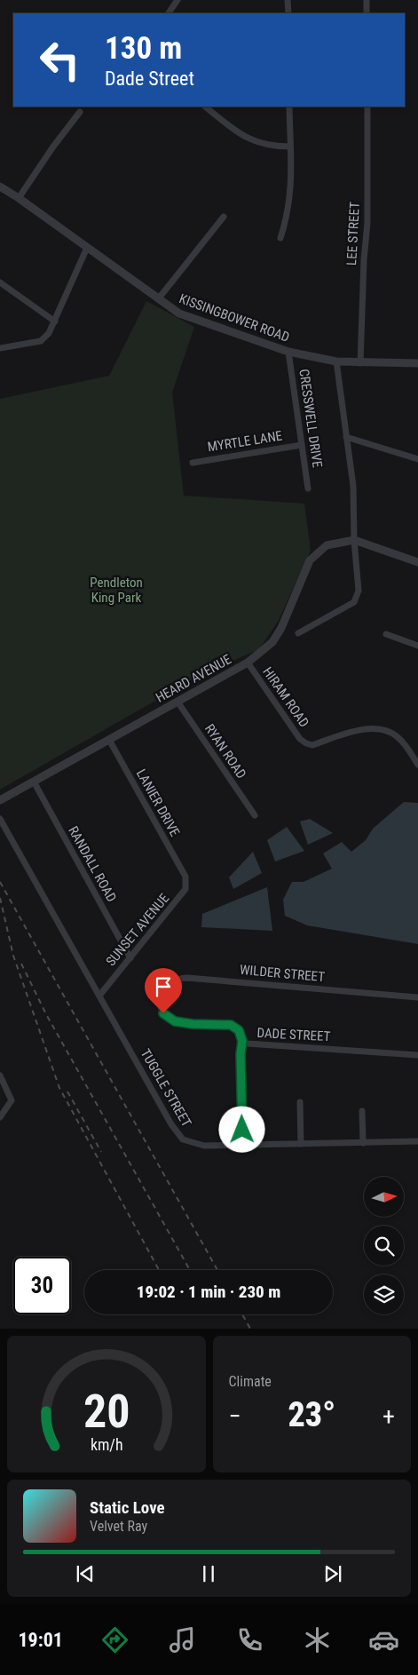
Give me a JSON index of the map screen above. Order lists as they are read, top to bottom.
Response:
{
  "streets": {
    "street": [
      "LEE STREET",
      "KISSINGBOWER ROAD",
      "CRESSWELL DRIVE",
      "MYRTLE LANE",
      "HEARD AVENUE",
      "HIRAM ROAD",
      "RYAN ROAD",
      "LANIER DRIVE",
      "RANDALL ROAD",
      "SUNSET AVENUE",
      "WILDER STREET",
      "DADE STREET",
      "TUGGLE STREET"
    ]
  },
  "crossings": [
    ["LEE STREET", "KISSINGBOWER ROAD"],
    ["KISSINGBOWER ROAD", "CRESSWELL DRIVE"],
    ["CRESSWELL DRIVE", "MYRTLE LANE"],
    ["HEARD AVENUE", "HIRAM ROAD"],
    ["HEARD AVENUE", "RYAN ROAD"],
    ["HEARD AVENUE", "LANIER DRIVE"],
    ["HEARD AVENUE", "RANDALL ROAD"],
    ["LANIER DRIVE", "SUNSET AVENUE"],
    ["RANDALL ROAD", "SUNSET AVENUE"],
    ["SUNSET AVENUE", "TUGGLE STREET"],
    ["WILDER STREET", "DADE STREET"]
  ],
  "parks": ["Pendleton King Park"],
  "north": "right",
  "page": {
    "turn": ["130 m", "Dade Street"],
    "limit": "30",
    "trip": "19:02 · 1 min · 230 m",
    "tile": "Climate",
    "heat": ["−", "23°", "+"],
    "song": ["Static Love", "Velvet Ray"],
    "tabs": "19:01",
    "gauge": ["20", "km/h"]
  }
}
